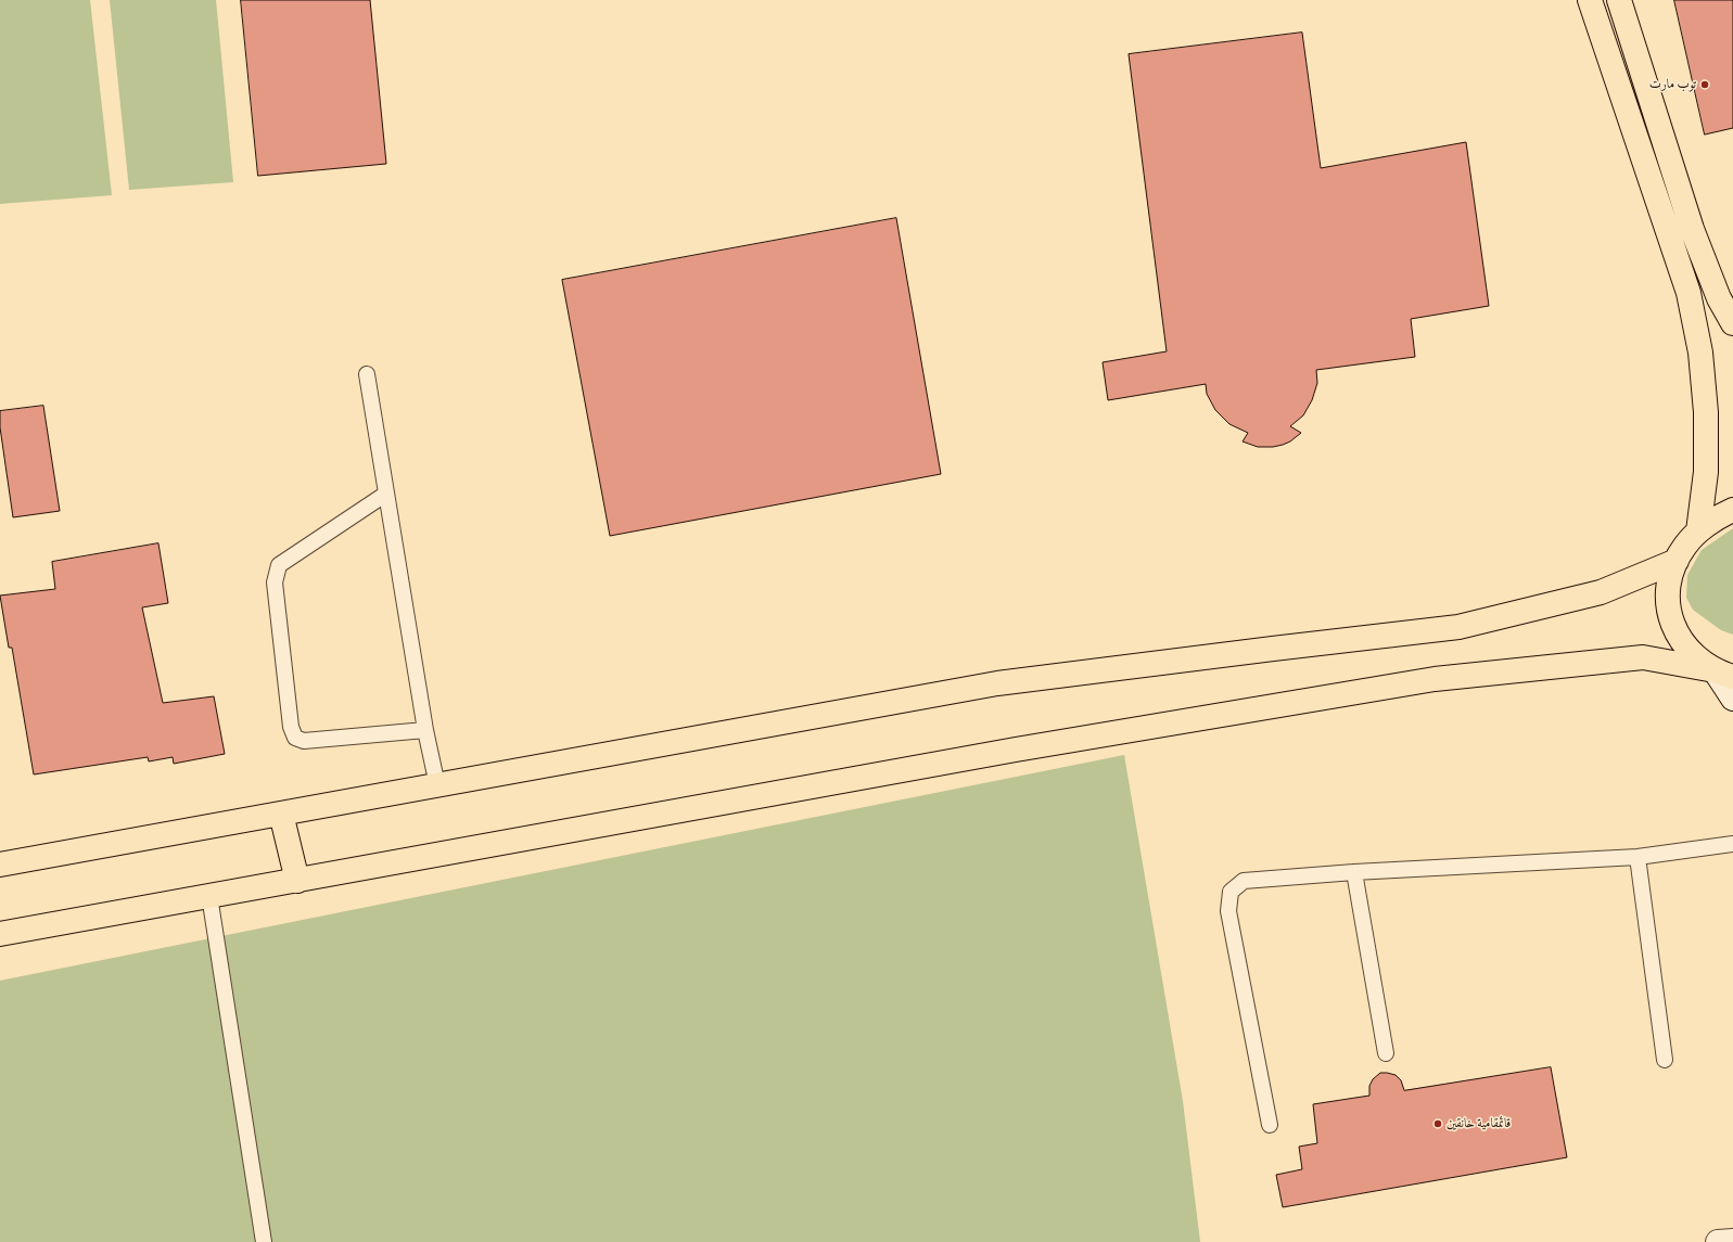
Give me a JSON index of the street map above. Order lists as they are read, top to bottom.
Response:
{
  "places": ["توب مارت", "قائمقامية خانقين"]
}
